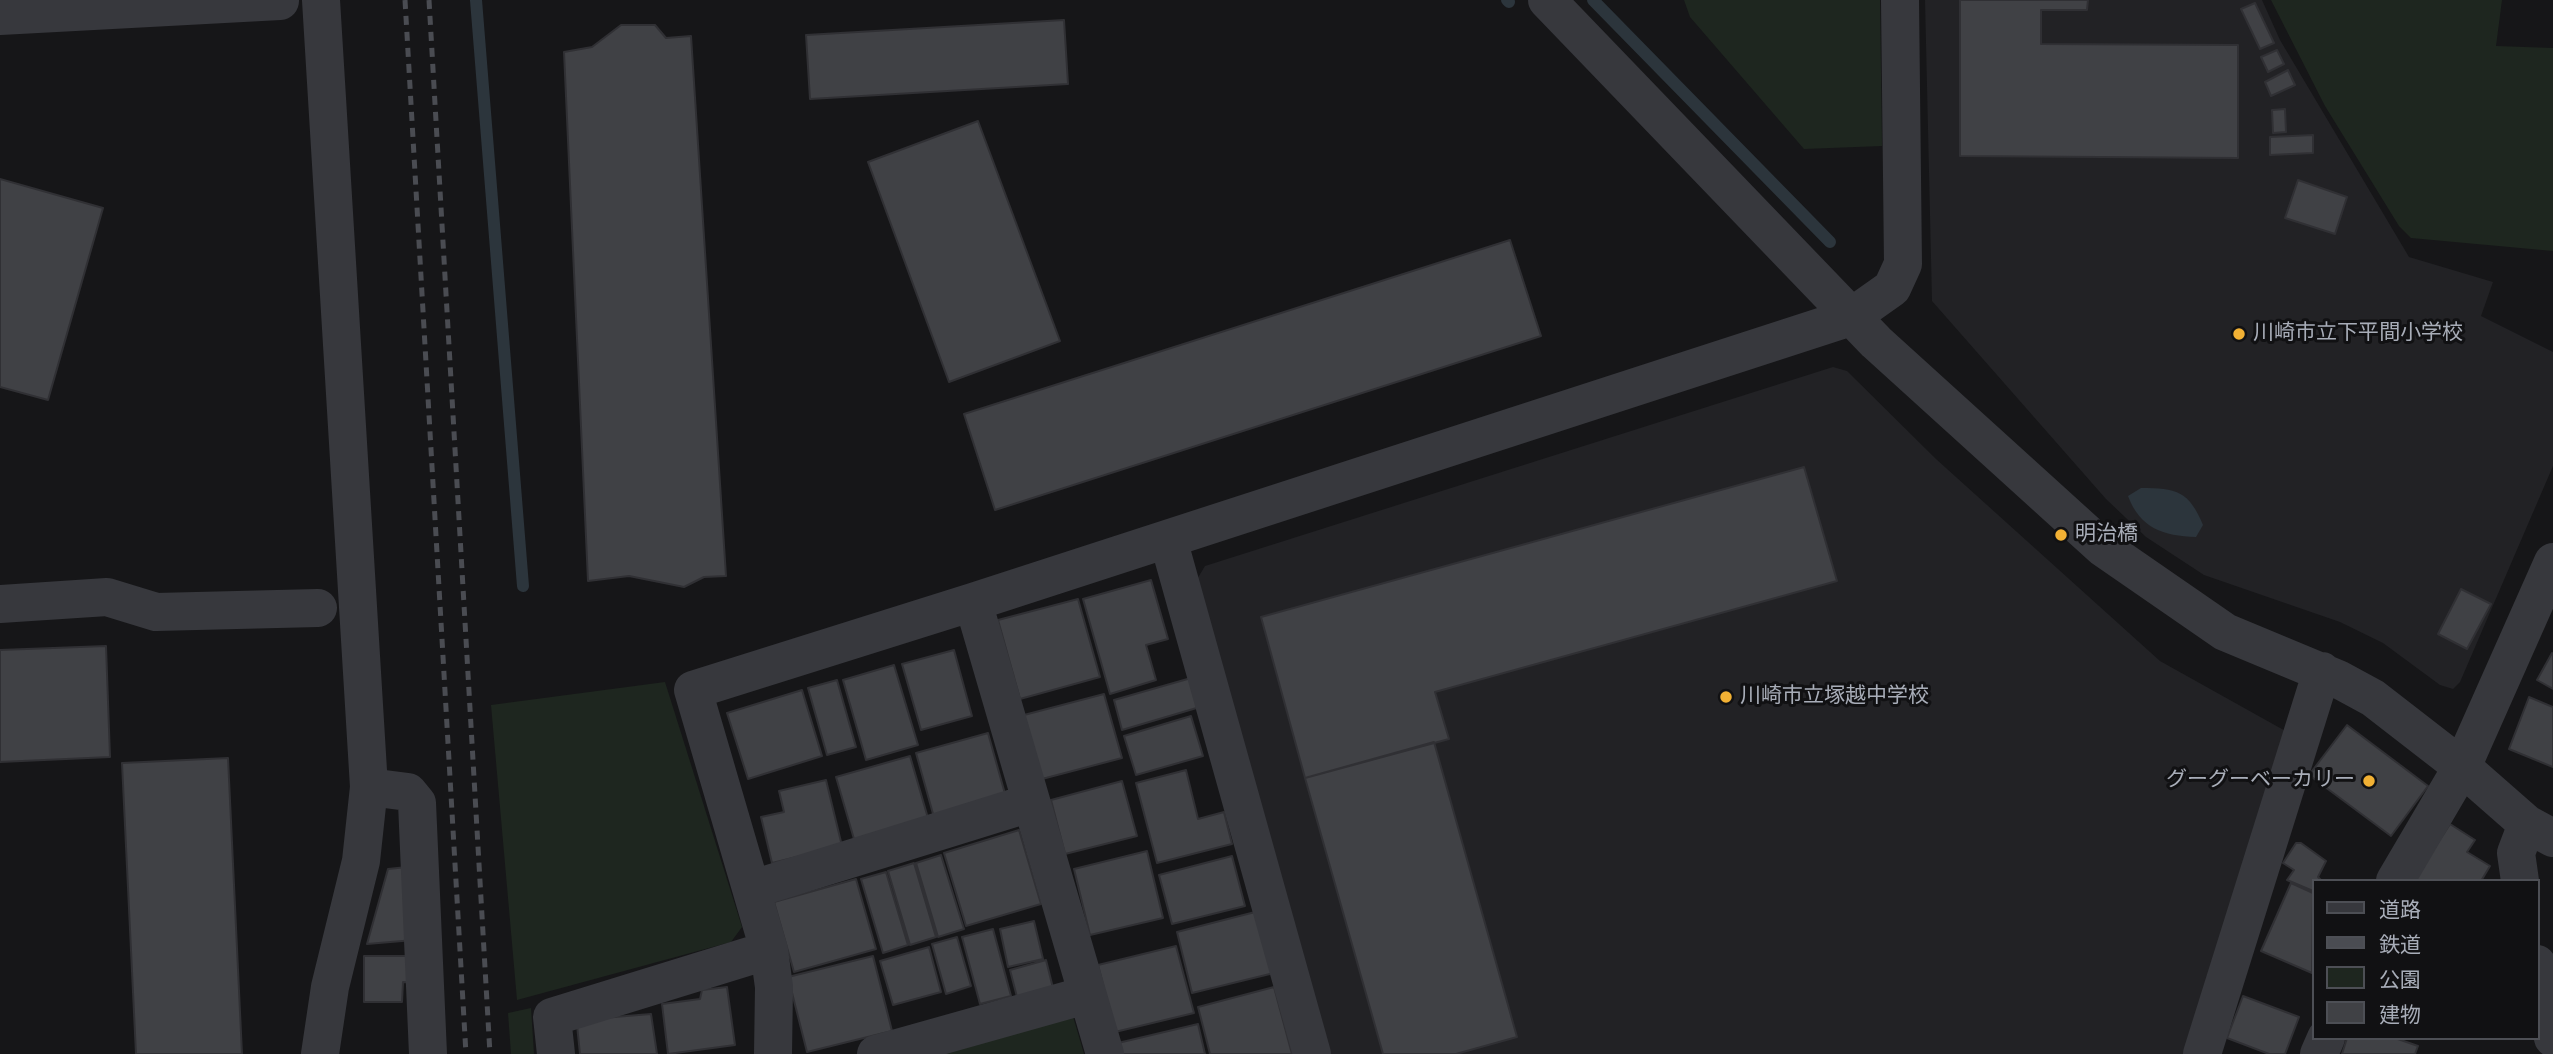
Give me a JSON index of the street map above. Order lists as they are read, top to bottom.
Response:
{
  "places": [
    "川崎市立下平間小学校",
    "明治橋",
    "川崎市立塚越中学校",
    "グーグーベーカリー"
  ],
  "legend": [
    "道路",
    "鉄道",
    "公園",
    "建物"
  ]
}
